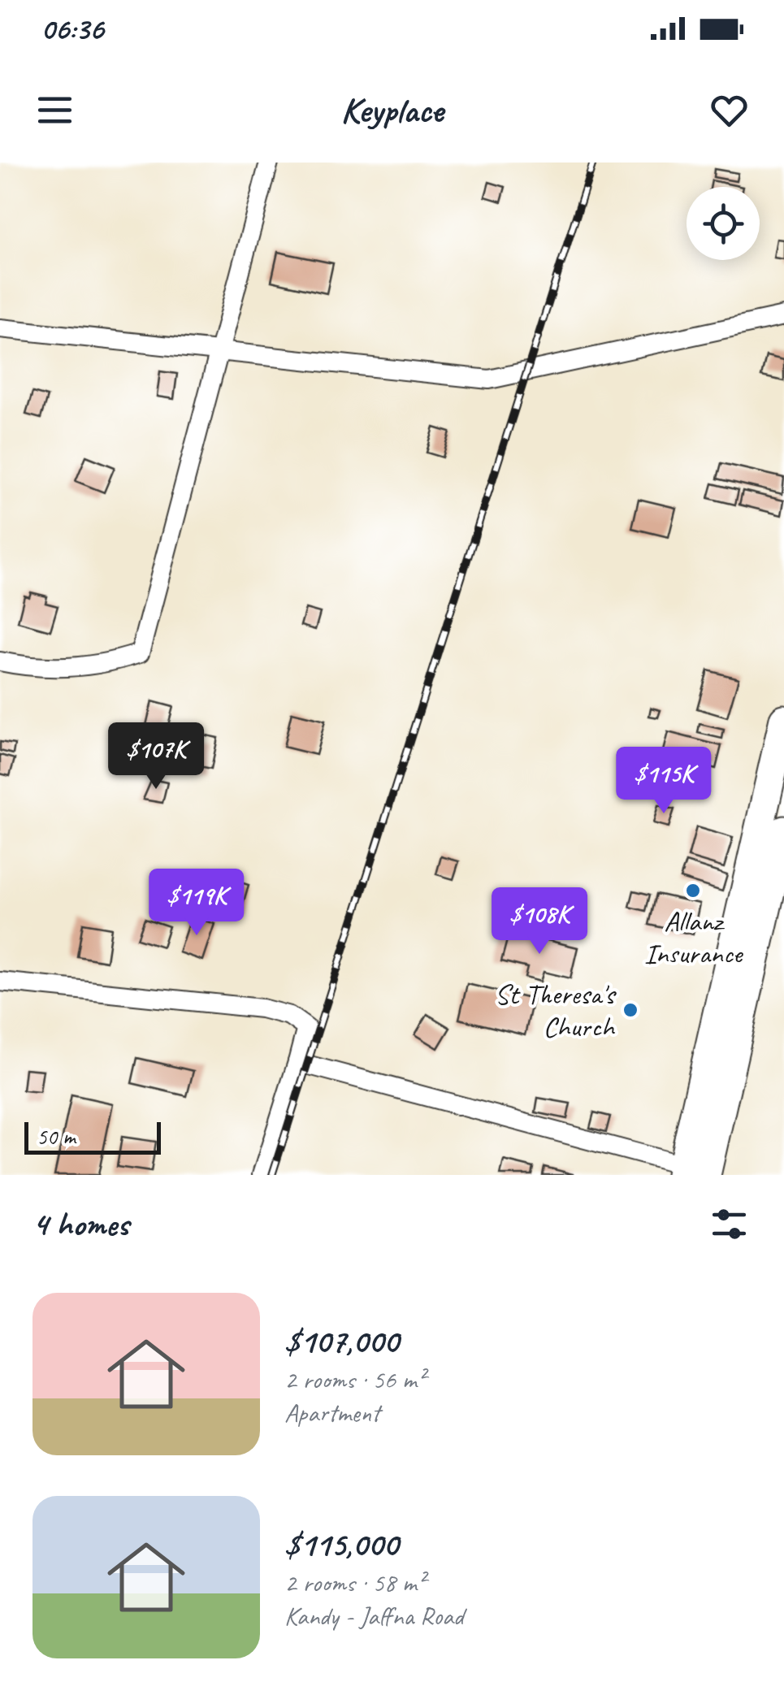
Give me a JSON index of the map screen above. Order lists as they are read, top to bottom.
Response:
{
  "places": ["Allanz Insurance", "St Theresa's Church"],
  "scale_bar": "50 m",
  "page": {
    "status": "06:36",
    "header": "Keyplace",
    "price": [
      "$107K",
      "$115K",
      "$119K",
      "$108K"
    ],
    "scale": "50 m",
    "heading": "4 homes",
    "list": [
      {
        "name": "$107,000",
        "note": "2 rooms · 56 m² · Apartment"
      },
      {
        "name": "$115,000",
        "note": "2 rooms · 58 m² · Kandy - Jaffna Road"
      }
    ]
  }
}
